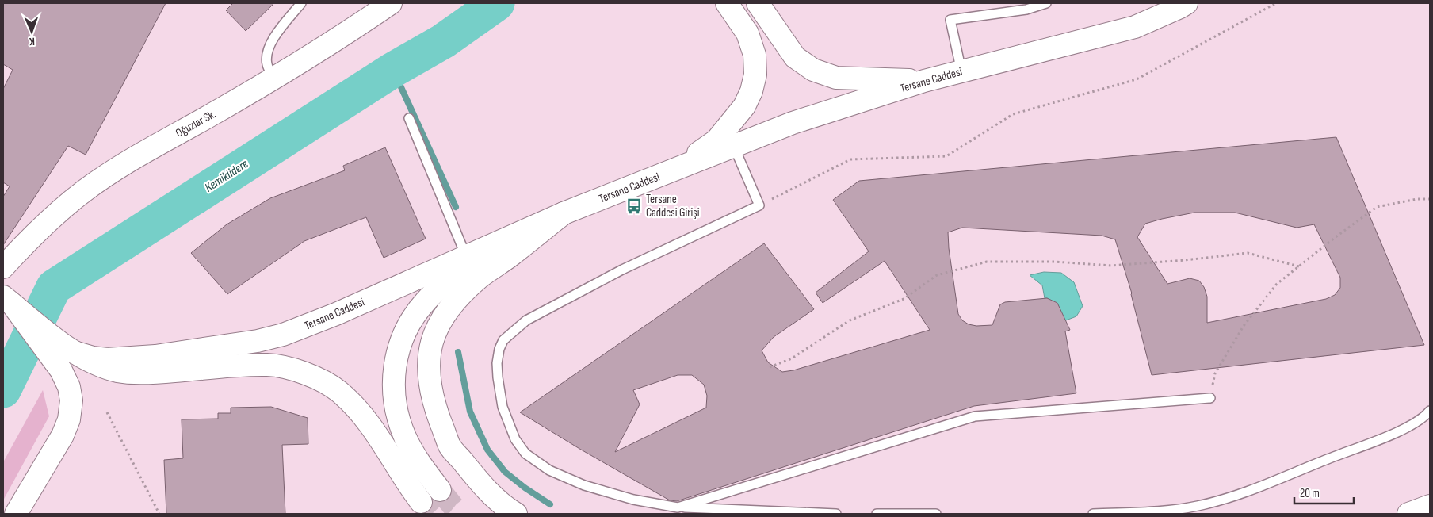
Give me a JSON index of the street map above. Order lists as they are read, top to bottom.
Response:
{
  "streets": {
    "main road": ["Tersane Caddesi", "Oğuzlar Sk."]
  },
  "water": ["Kemiklidere"],
  "places": {
    "bus stop": ["Tersane Caddesi Girişi"]
  },
  "scale_bar": "20 m",
  "north": "bottom"
}
